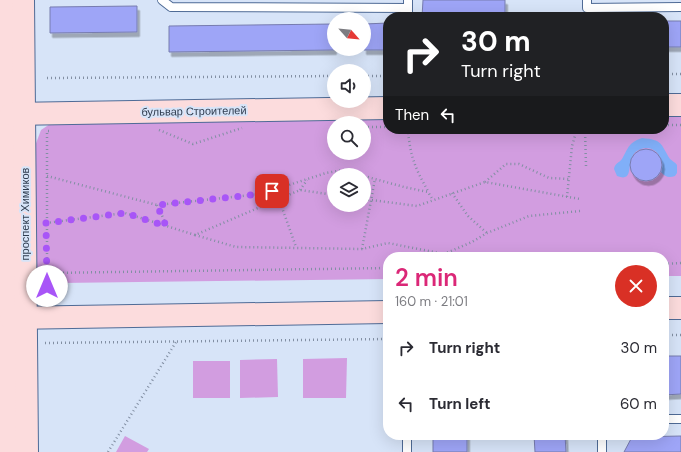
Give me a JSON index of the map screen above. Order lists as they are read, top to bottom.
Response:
{
  "streets": {
    "main road": ["бульвар Строителей", "проспект Химиков"]
  },
  "crossings": [
    ["бульвар Строителей", "проспект Химиков"]
  ],
  "north": "bottom right",
  "page": {
    "turn": ["30 m", "Turn right"],
    "then": "Then",
    "heading": ["2 min", "160 m · 21:01"],
    "list": [
      {
        "name": "Turn right",
        "value": "30 m"
      },
      {
        "name": "Turn left",
        "value": "60 m"
      }
    ]
  }
}
